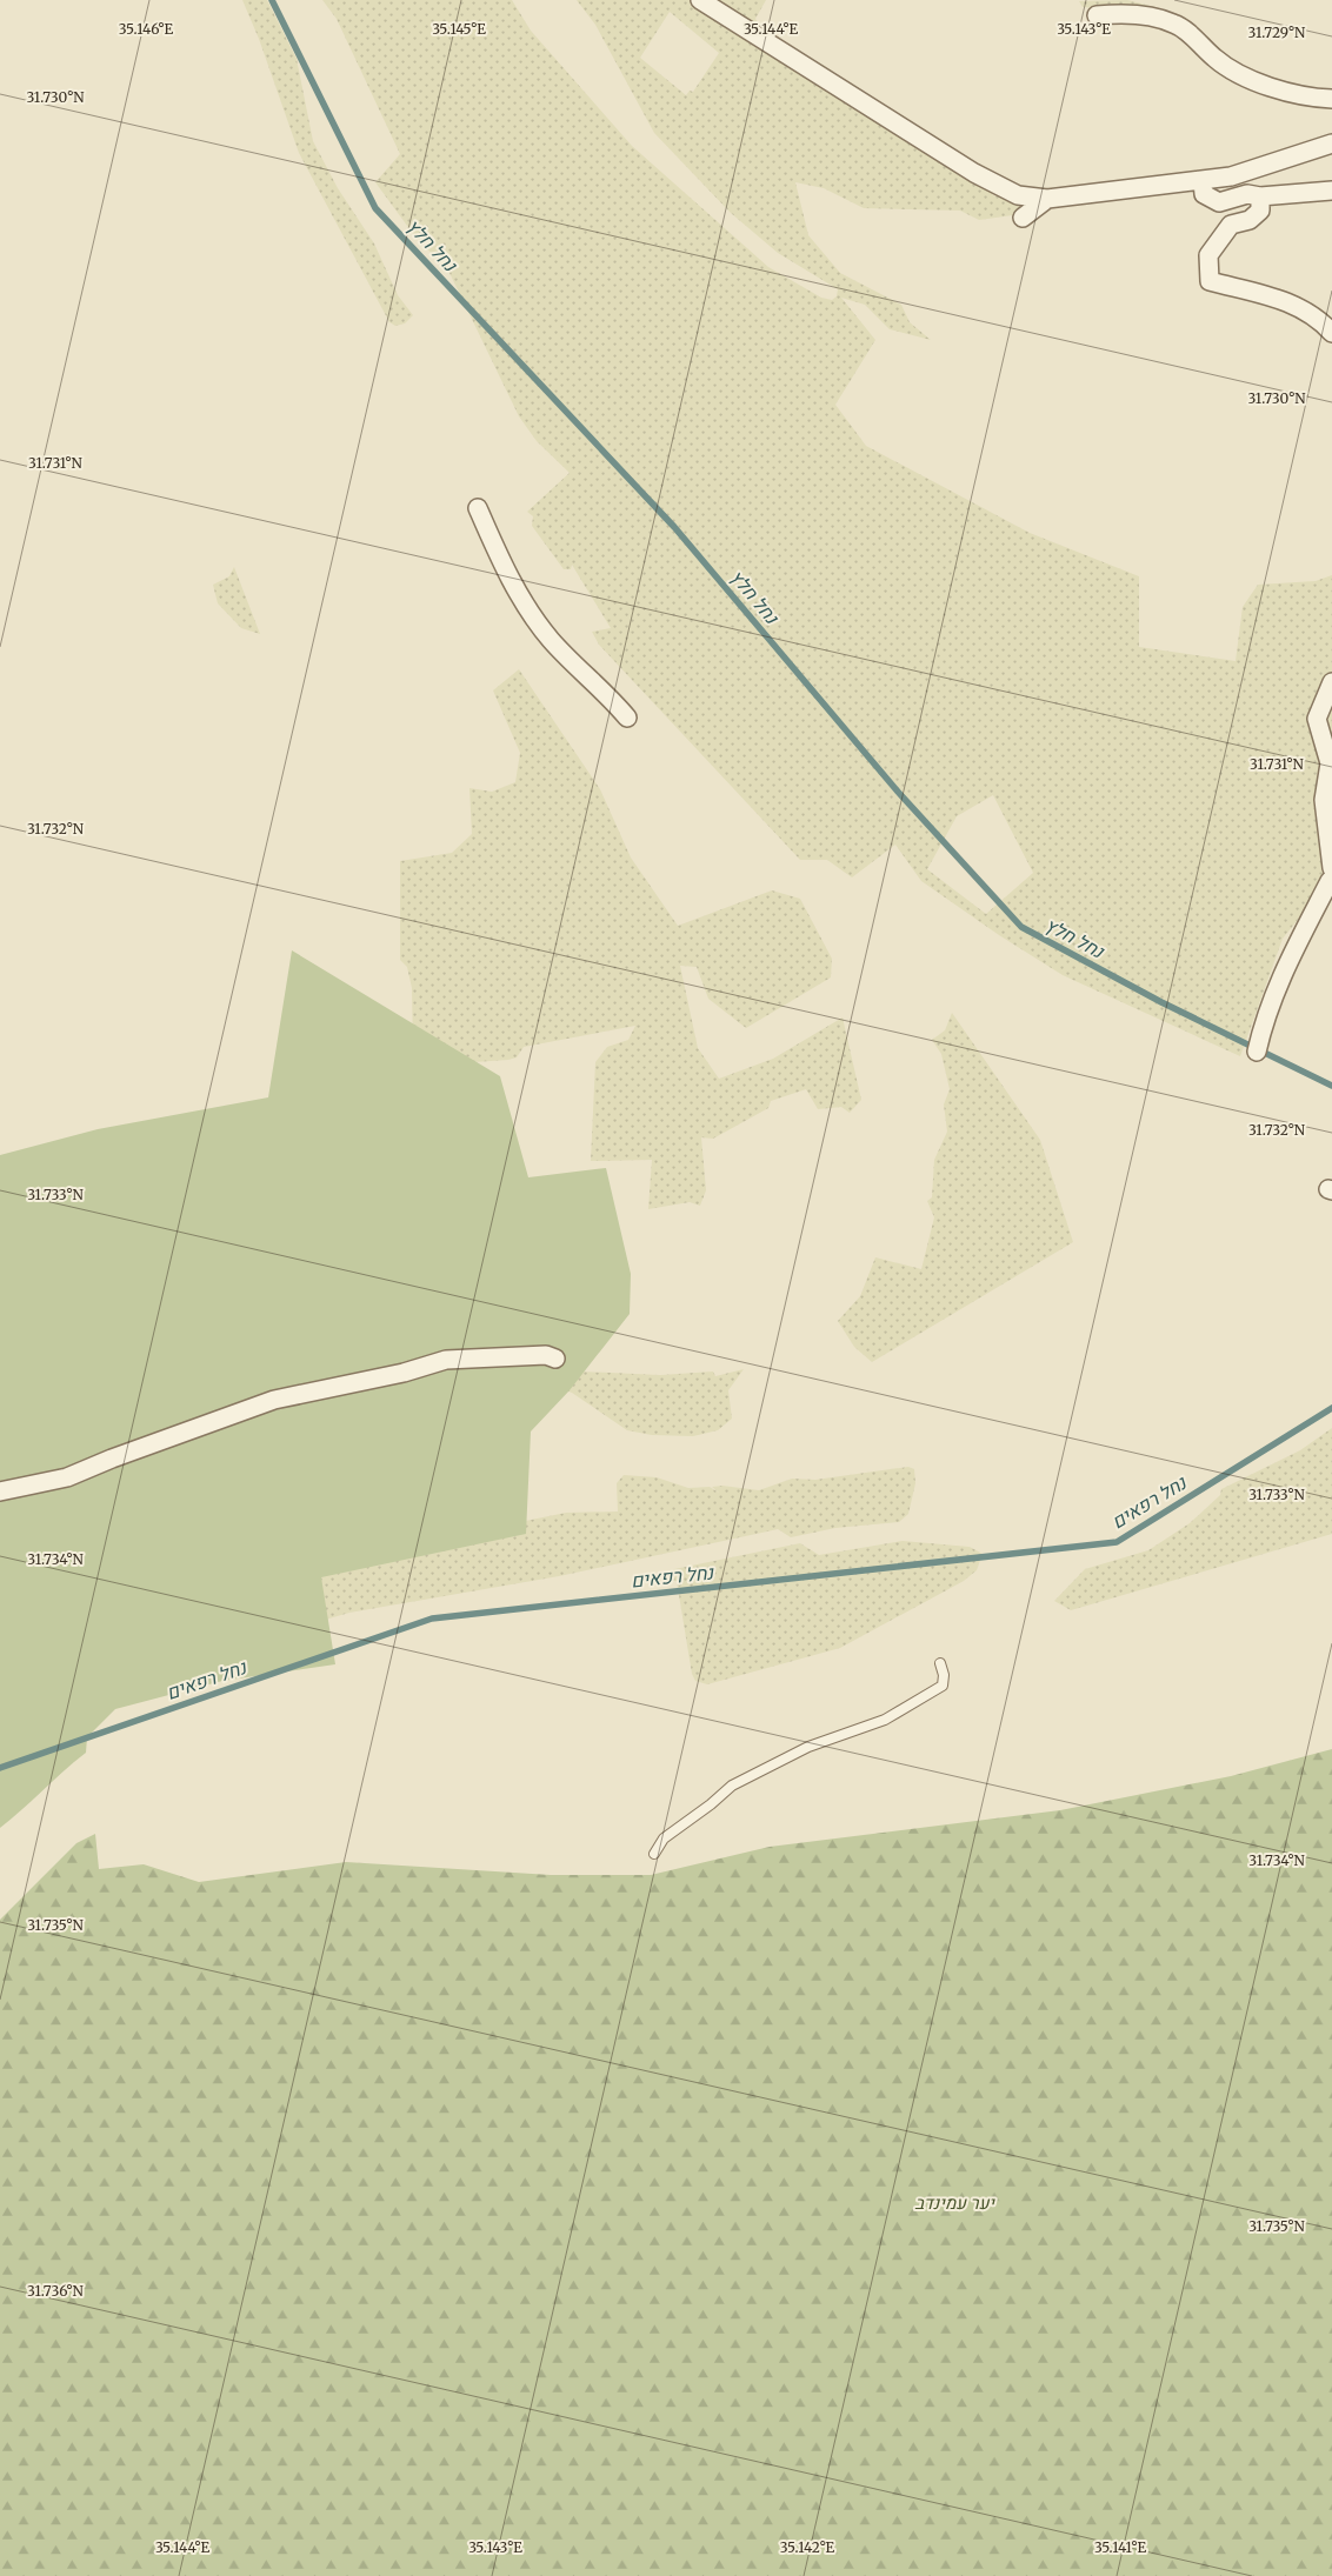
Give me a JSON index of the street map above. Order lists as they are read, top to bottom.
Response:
{
  "water": ["נחל חלץ", "נחל רפאים"],
  "parks": ["יער עמינדב"],
  "coordinates": [
    "35.146°E",
    "35.145°E",
    "35.144°E",
    "35.143°E",
    "31.729°N",
    "31.730°N",
    "31.731°N",
    "31.732°N",
    "31.733°N",
    "31.734°N",
    "31.735°N",
    "31.736°N",
    "35.142°E",
    "35.141°E"
  ]
}
